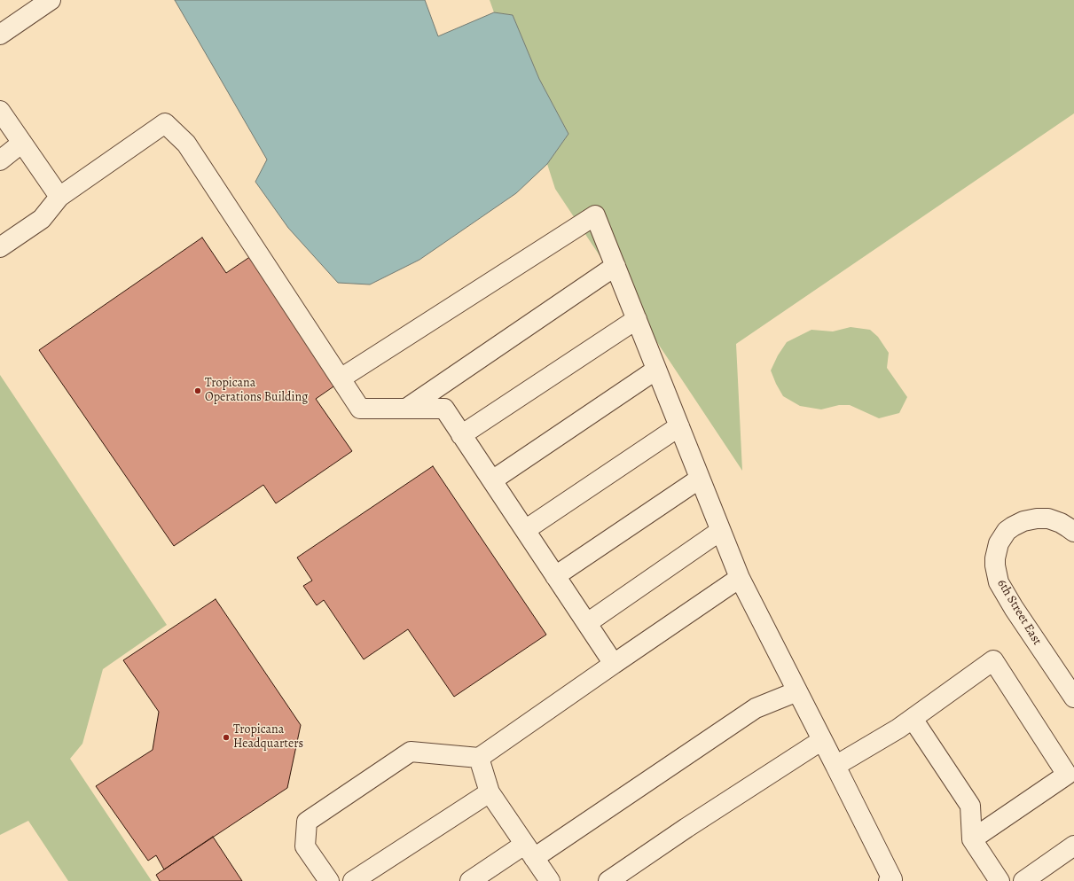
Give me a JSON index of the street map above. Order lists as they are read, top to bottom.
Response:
{
  "streets": {
    "street": ["6th Street East"]
  },
  "places": ["Tropicana Operations Building", "Tropicana Headquarters"]
}
